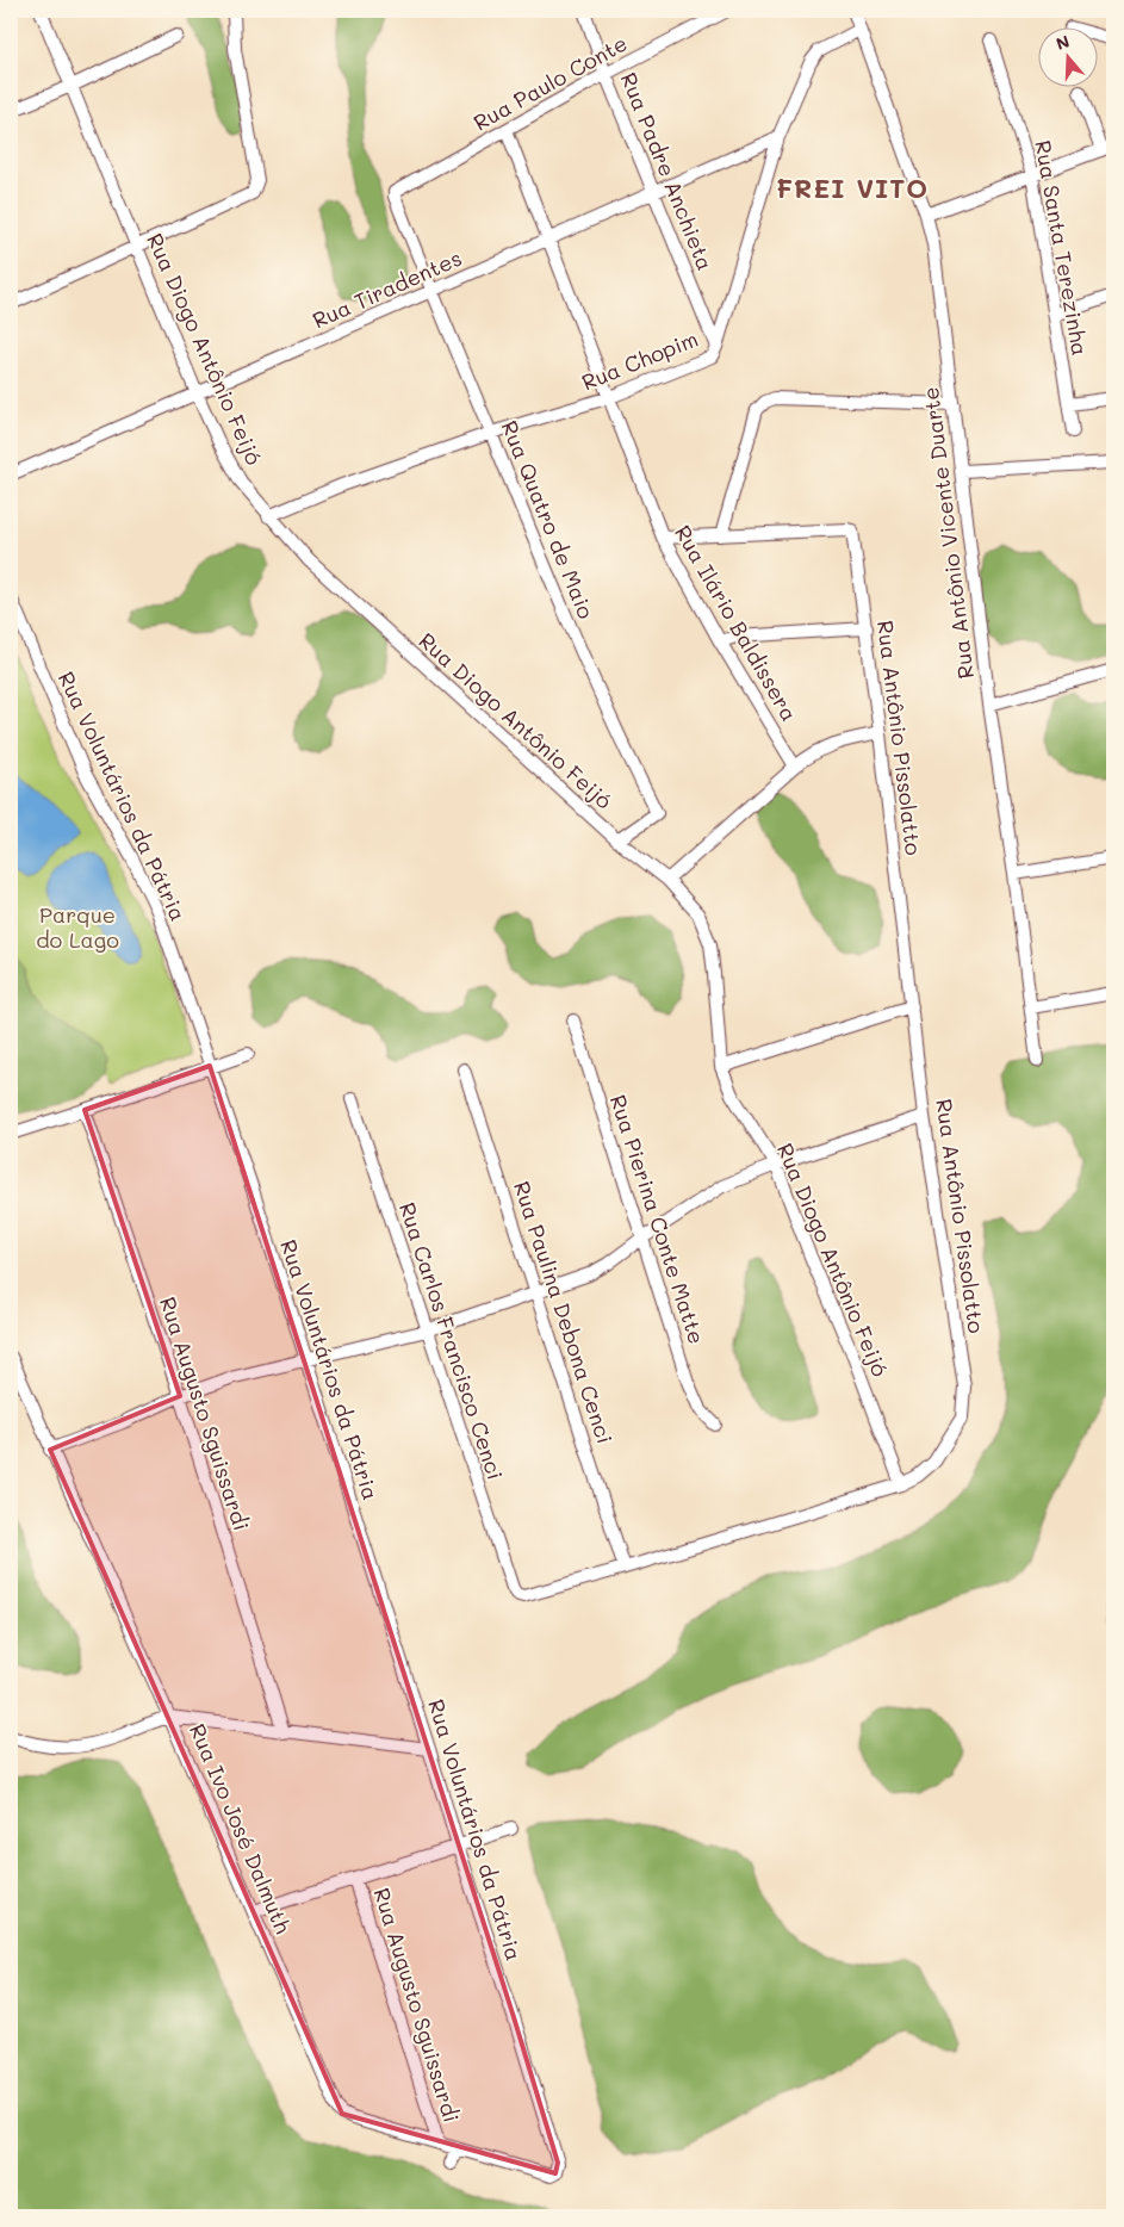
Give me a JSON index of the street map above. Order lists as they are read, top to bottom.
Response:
{
  "streets": {
    "street": [
      "Rua Paulo Conte",
      "Rua Padre Anchieta",
      "Rua Santa Terezinha",
      "Rua Tiradentes",
      "Rua Diogo Antônio Feijó",
      "Rua Chopim",
      "Rua Quatro de Maio",
      "Rua Antônio Vicente Duarte",
      "Rua Ilário Baldissera",
      "Rua Antônio Pissolatto",
      "Rua Voluntários da Pátria",
      "Rua Pierina Conte Matte",
      "Rua Paulina Debona Cenci",
      "Rua Carlos Francisco Cenci",
      "Rua Augusto Sguissardi",
      "Rua Ivo José Dalmuth"
    ]
  },
  "crossings": [
    ["Rua Paulo Conte", "Rua Padre Anchieta"],
    ["Rua Paulo Conte", "Rua Quatro de Maio"],
    ["Rua Paulo Conte", "Rua Ilário Baldissera"],
    ["Rua Padre Anchieta", "Rua Tiradentes"],
    ["Rua Padre Anchieta", "Rua Chopim"],
    ["Rua Tiradentes", "Rua Diogo Antônio Feijó"],
    ["Rua Tiradentes", "Rua Chopim"],
    ["Rua Tiradentes", "Rua Quatro de Maio"],
    ["Rua Tiradentes", "Rua Ilário Baldissera"],
    ["Rua Diogo Antônio Feijó", "Rua Chopim"],
    ["Rua Diogo Antônio Feijó", "Rua Quatro de Maio"],
    ["Rua Diogo Antônio Feijó", "Rua Antônio Pissolatto"],
    ["Rua Chopim", "Rua Quatro de Maio"],
    ["Rua Chopim", "Rua Antônio Vicente Duarte"],
    ["Rua Chopim", "Rua Ilário Baldissera"],
    ["Rua Antônio Pissolatto", "Rua Paulina Debona Cenci"],
    ["Rua Antônio Pissolatto", "Rua Carlos Francisco Cenci"],
    ["Rua Voluntários da Pátria", "Rua Ivo José Dalmuth"],
    ["Rua Augusto Sguissardi", "Rua Ivo José Dalmuth"]
  ],
  "districts": ["FREI VITO"],
  "parks": ["Parque do Lago"],
  "north": "top"
}
